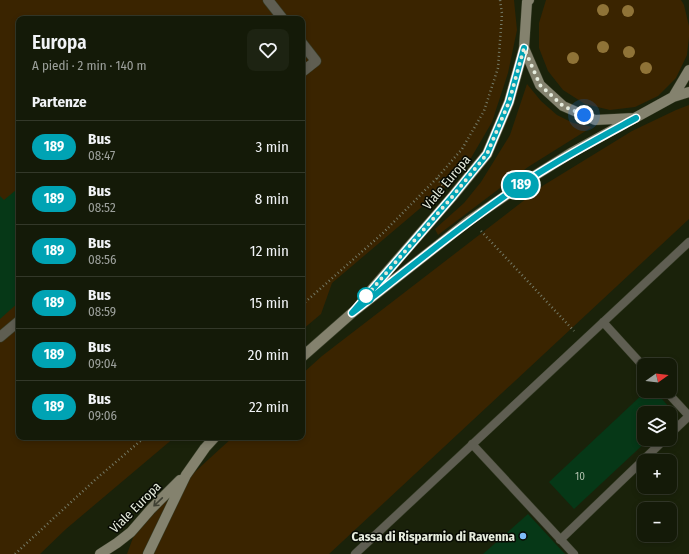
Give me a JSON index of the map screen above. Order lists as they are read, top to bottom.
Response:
{
  "streets": {
    "main road": ["Viale Europa"]
  },
  "places": ["Cassa di Risparmio di Ravenna"],
  "lines": ["bus line 189"],
  "house_numbers": ["10"],
  "north": "right",
  "page": {
    "on_map": "189",
    "heading": [
      ["Europa", "A piedi · 2 min · 140 m"],
      "Partenze"
    ],
    "list": [
      {
        "mark": "189",
        "name": "Bus",
        "note": "08:47",
        "value": "3 min"
      },
      {
        "mark": "189",
        "name": "Bus",
        "note": "08:52",
        "value": "8 min"
      },
      {
        "mark": "189",
        "name": "Bus",
        "note": "08:56",
        "value": "12 min"
      },
      {
        "mark": "189",
        "name": "Bus",
        "note": "08:59",
        "value": "15 min"
      },
      {
        "mark": "189",
        "name": "Bus",
        "note": "09:04",
        "value": "20 min"
      },
      {
        "mark": "189",
        "name": "Bus",
        "note": "09:06",
        "value": "22 min"
      }
    ],
    "map_buttons": ["+", "−"]
  }
}
